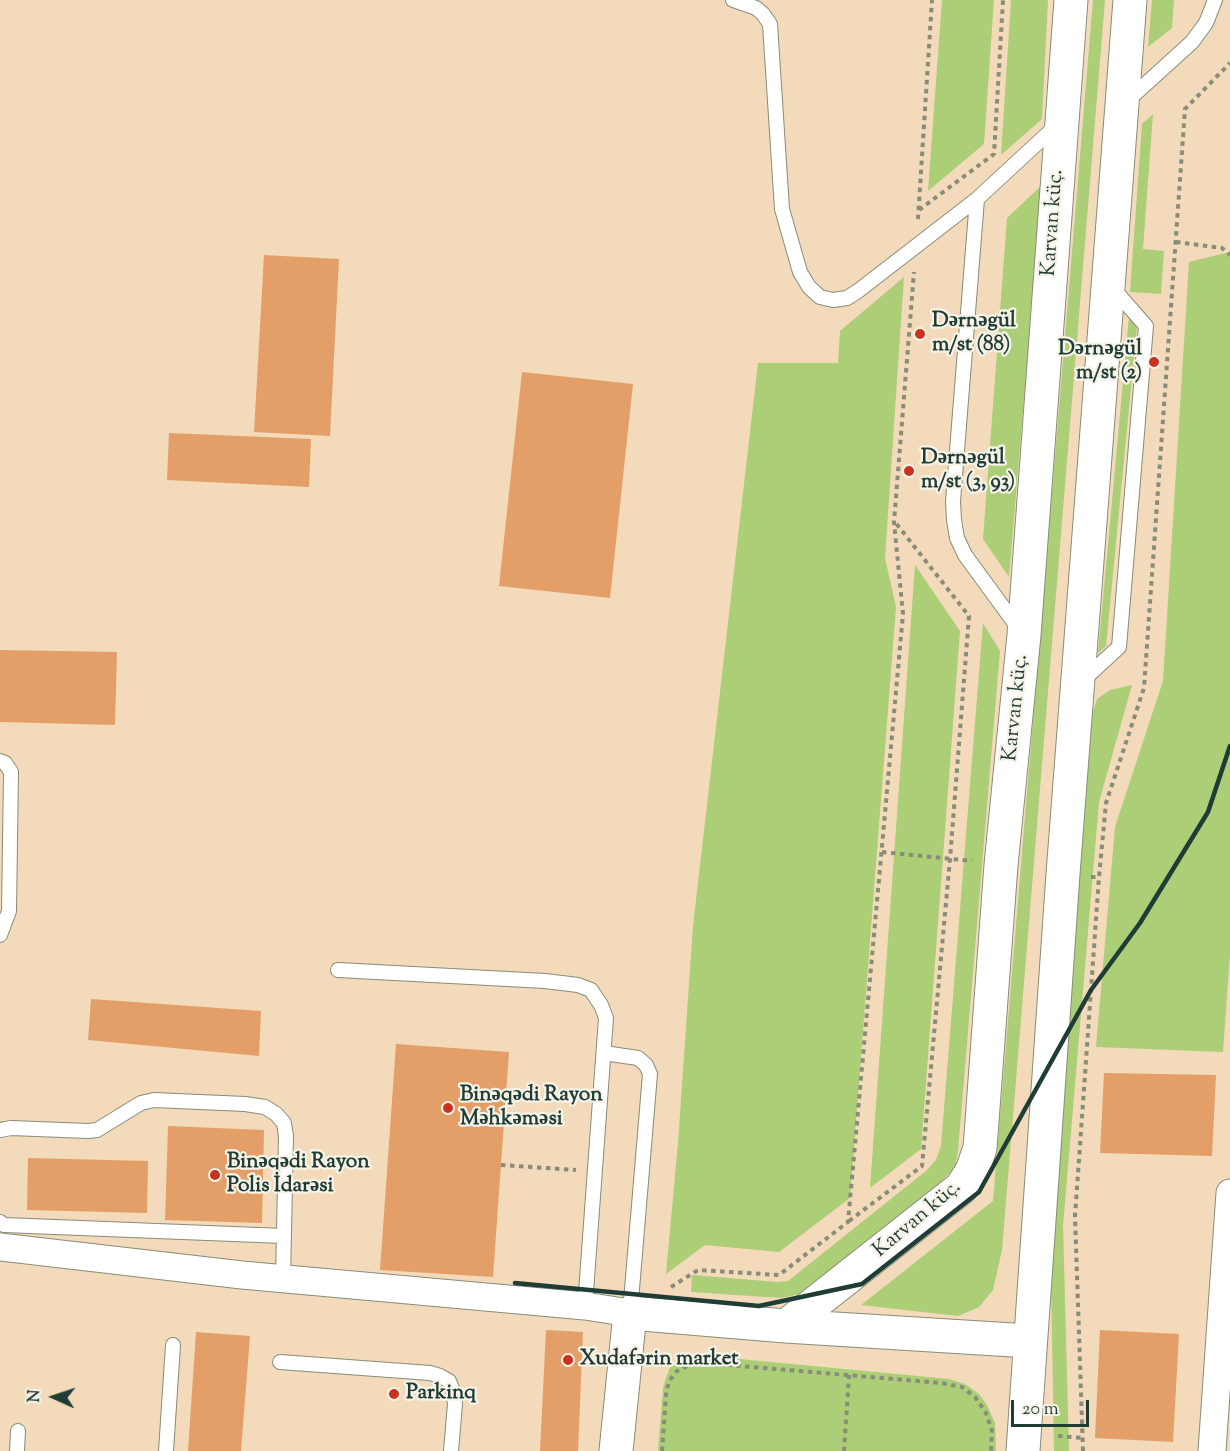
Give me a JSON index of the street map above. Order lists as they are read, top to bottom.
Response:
{
  "streets": {
    "street": ["Karvan küç."]
  },
  "places": [
    "Dərnəgül m/st (88)",
    "Dərnəgül m/st (2)",
    "Dərnəgül m/st (3, 93)",
    "Binəqədi Rayon Məhkəməsi",
    "Binəqədi Rayon Polis İdarəsi",
    "Xudafərin market",
    "Parkinq"
  ],
  "scale_bar": "20 m",
  "north": "left"
}
